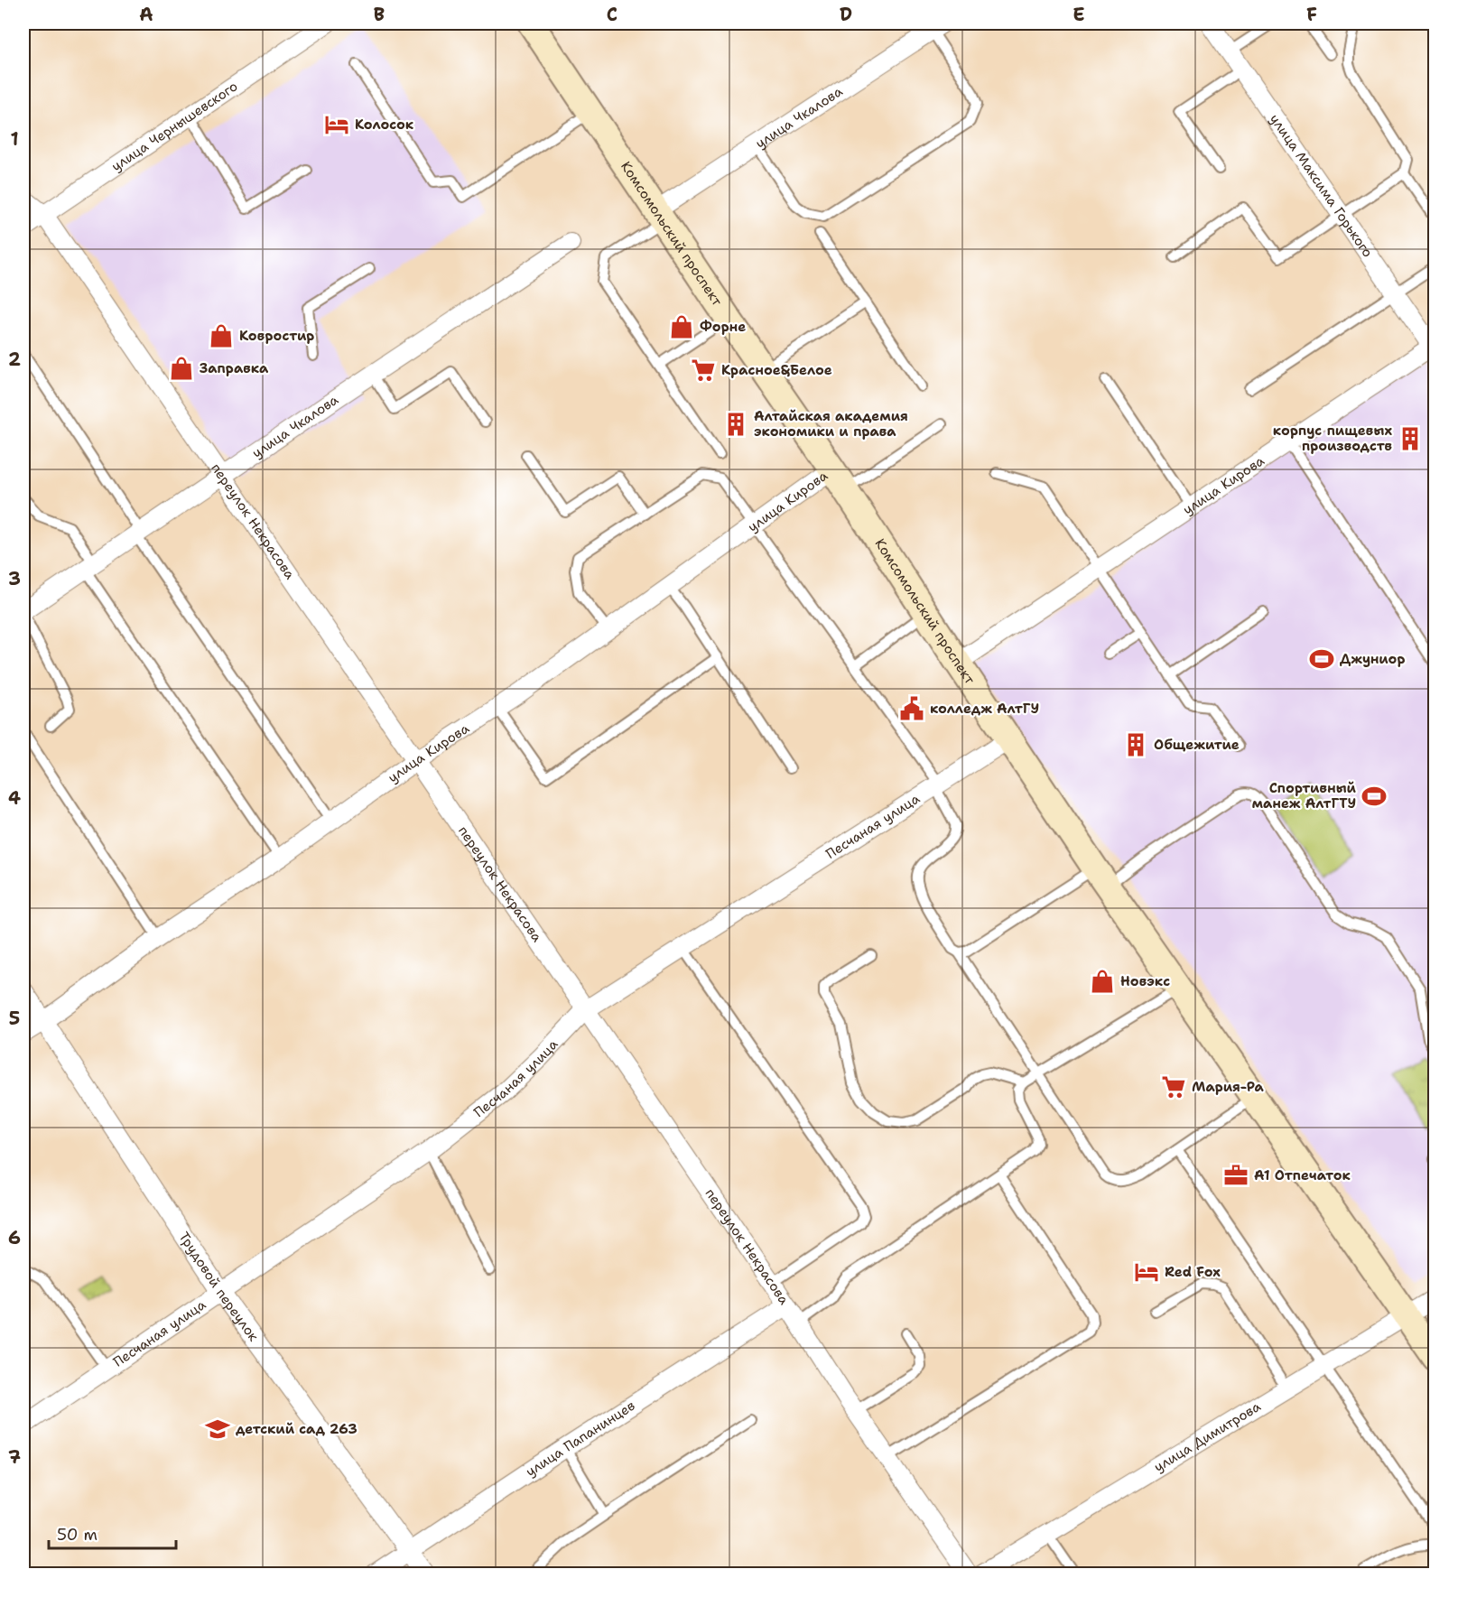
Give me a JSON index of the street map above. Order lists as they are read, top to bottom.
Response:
{
  "streets": {
    "main road": ["Комсомольский проспект"],
    "street": [
      "улица Чкалова",
      "улица Чернышевского",
      "улица Максима Горького",
      "улица Кирова",
      "переулок Некрасова",
      "Песчаная улица",
      "Трудовой переулок",
      "улица Димитрова",
      "улица Папанинцев"
    ]
  },
  "crossings": [
    ["улица Чкалова", "Комсомольский проспект"],
    ["улица Чкалова", "переулок Некрасова"],
    ["улица Чернышевского", "переулок Некрасова"],
    ["улица Максима Горького", "улица Кирова"],
    ["Комсомольский проспект", "улица Кирова"],
    ["Комсомольский проспект", "Песчаная улица"],
    ["Комсомольский проспект", "улица Димитрова"],
    ["улица Кирова", "переулок Некрасова"],
    ["улица Кирова", "Трудовой переулок"],
    ["переулок Некрасова", "Песчаная улица"],
    ["переулок Некрасова", "улица Папанинцев"],
    ["Песчаная улица", "Трудовой переулок"],
    ["Трудовой переулок", "улица Папанинцев"]
  ],
  "places": {
    "hotel": ["Колосок", "Red Fox"],
    "shop": [
      "Форне",
      "Ковростир",
      "Заправка",
      "Новэкс"
    ],
    "supermarket": ["Красное&Белое", "Мария-Ра"],
    "building": ["Алтайская академия экономики и права", "корпус пищевых производств", "Общежитие"],
    "sports": ["Джуниор", "Спортивный манеж АлтГТУ"],
    "public building": ["колледж АлтГУ"],
    "office": ["А1 Отпечаток"],
    "school or university": ["детский сад 263"]
  },
  "scale_bar": "50 m",
  "grid": {
    "columns": [
      "A",
      "B",
      "C",
      "D",
      "E",
      "F"
    ],
    "rows": [
      "1",
      "2",
      "3",
      "4",
      "5",
      "6",
      "7"
    ]
  }
}
